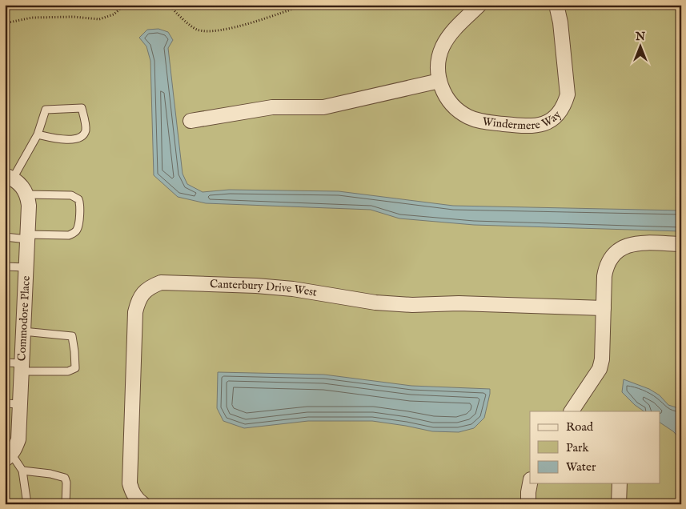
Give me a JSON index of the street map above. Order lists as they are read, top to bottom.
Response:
{
  "streets": {
    "street": ["Windermere Way", "Canterbury Drive West", "Commodore Place"]
  },
  "legend": ["Road", "Park", "Water"],
  "north": "top"
}
